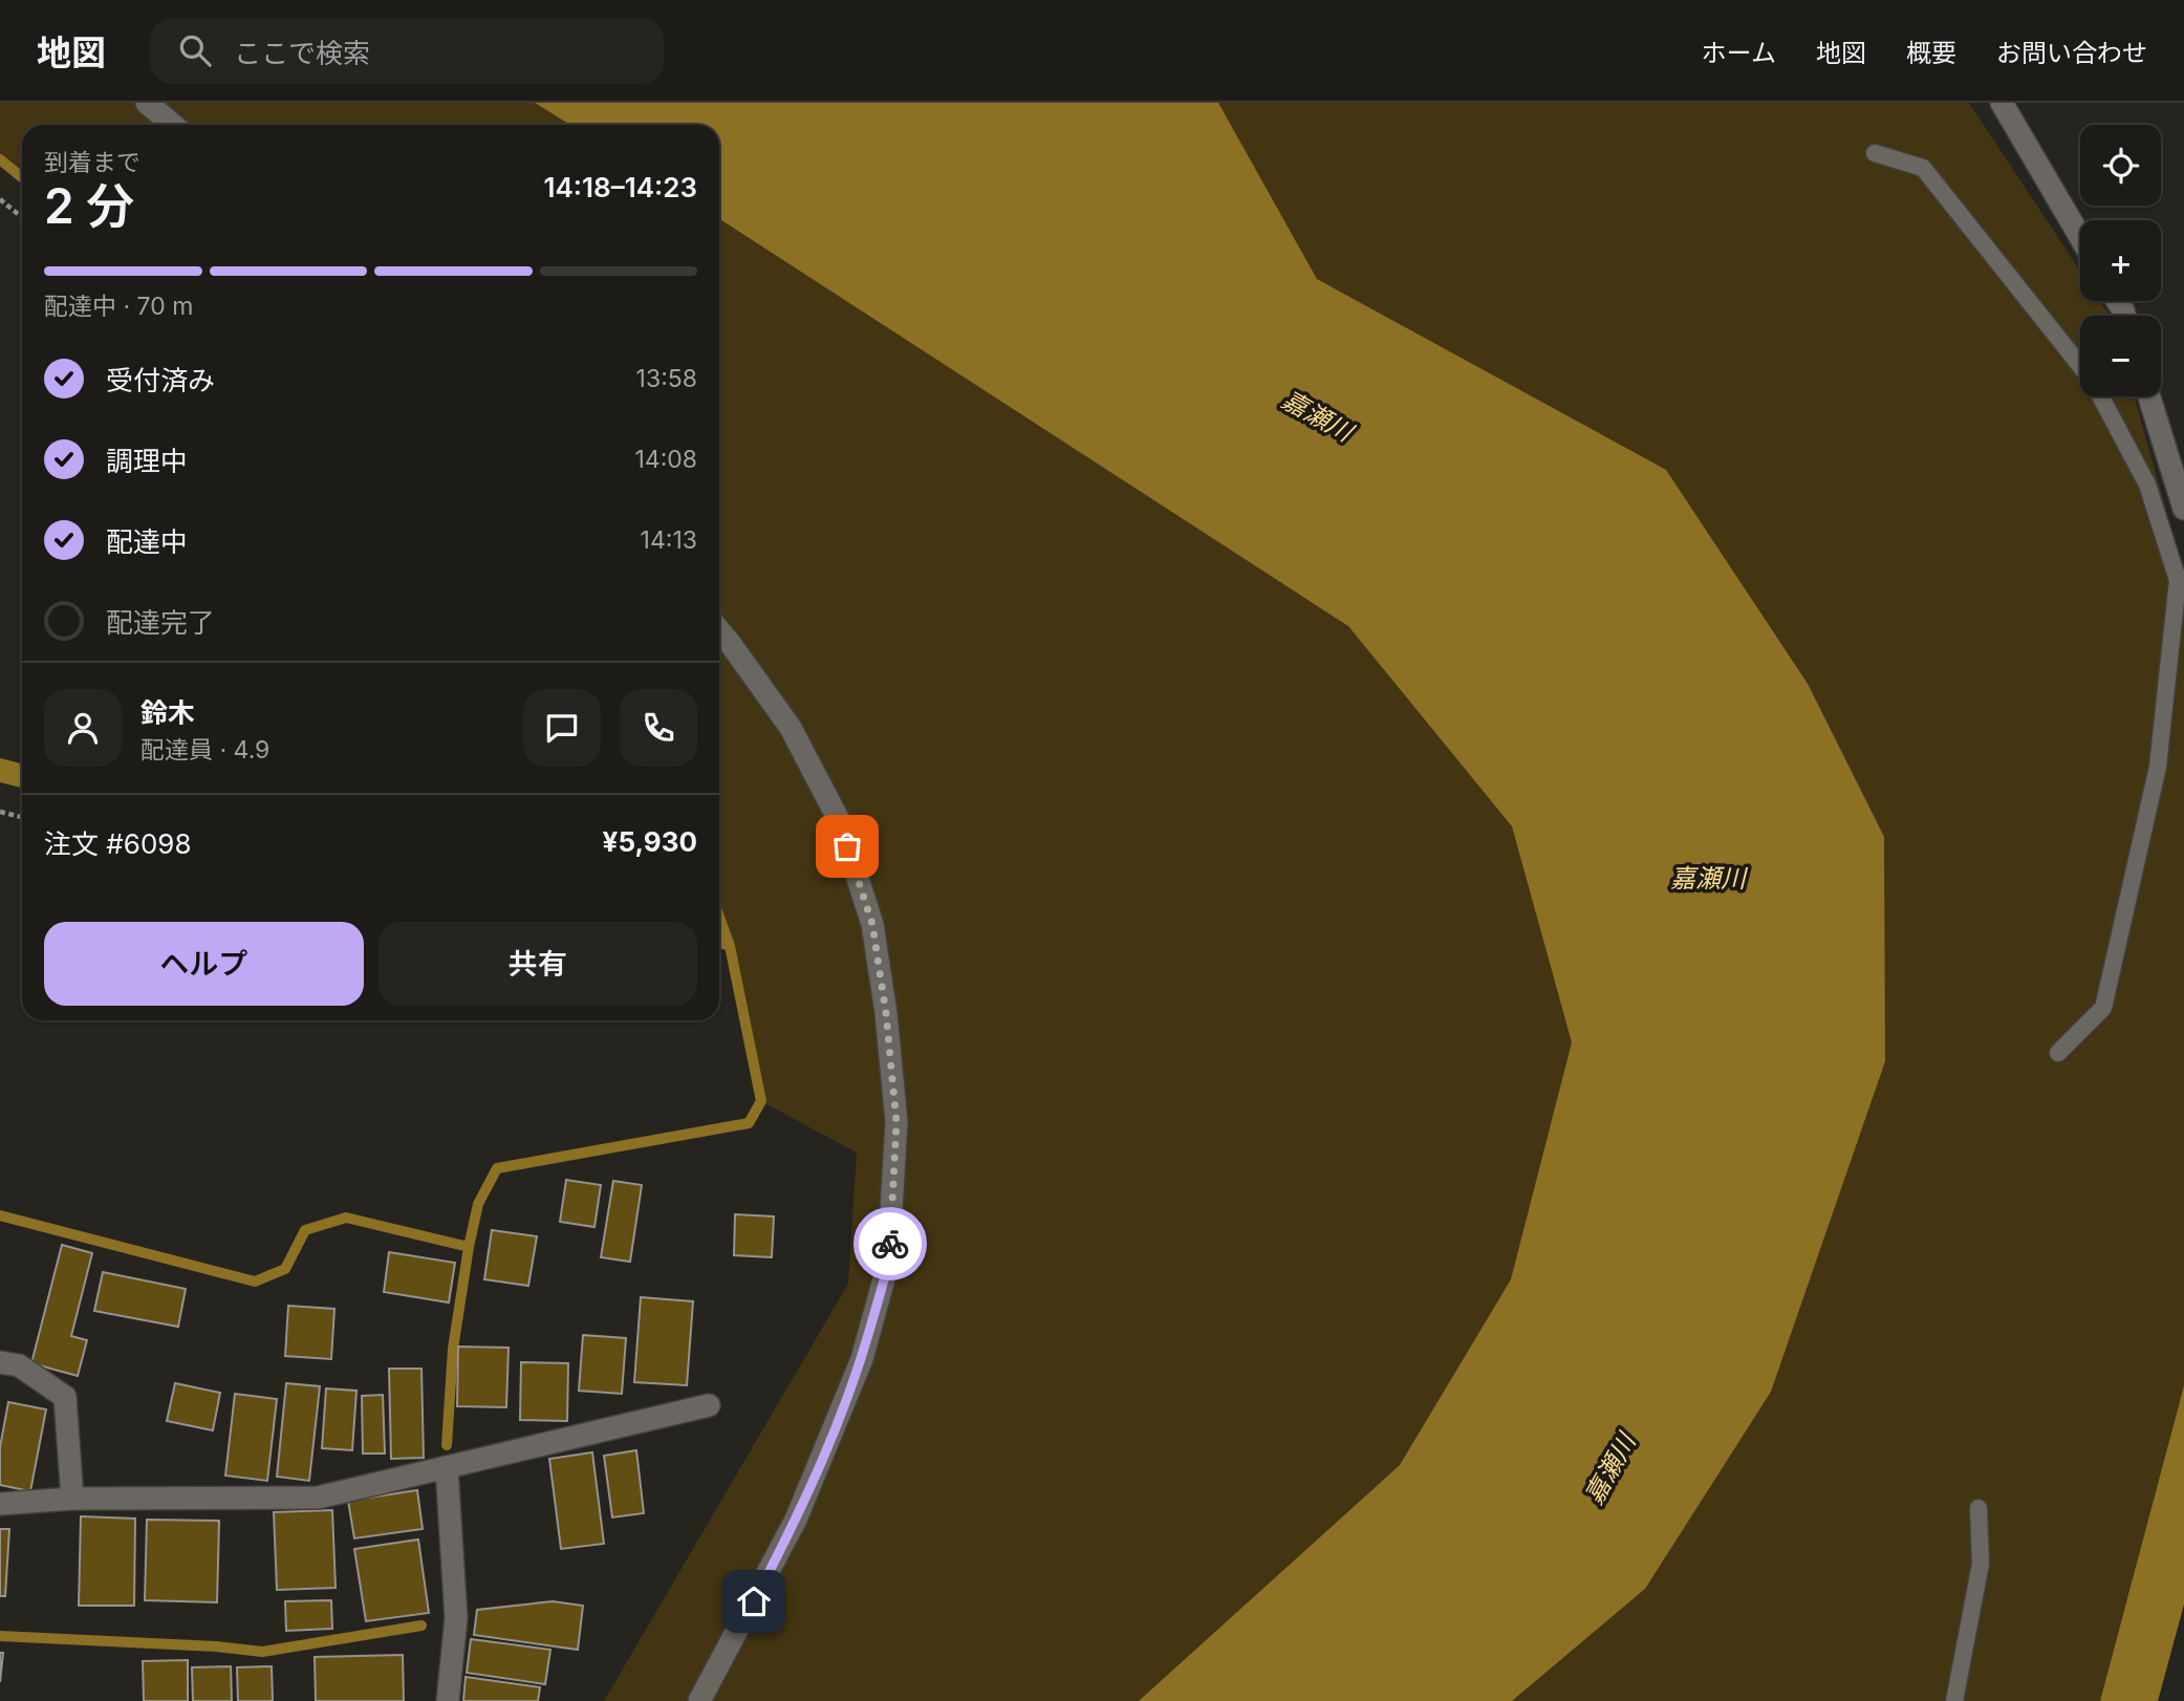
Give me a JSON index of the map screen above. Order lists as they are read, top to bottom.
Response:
{
  "water": ["嘉瀬川"],
  "page": {
    "header": "地図",
    "search": "ここで検索",
    "nav": [
      "ホーム",
      "地図",
      "概要",
      "お問い合わせ"
    ],
    "map_buttons": ["+", "−"],
    "heading": ["2 分", "到着まで", "14:18–14:23"],
    "panel": [
      "鈴木",
      "配達員 · 4.9",
      "注文 #6098",
      "¥5,930"
    ],
    "bar": "配達中 · 70 m",
    "list": [
      ["受付済み", "13:58"],
      ["調理中", "14:08"],
      ["配達中", "14:13"],
      "配達完了"
    ],
    "buttons": ["ヘルプ", "共有"]
  }
}
